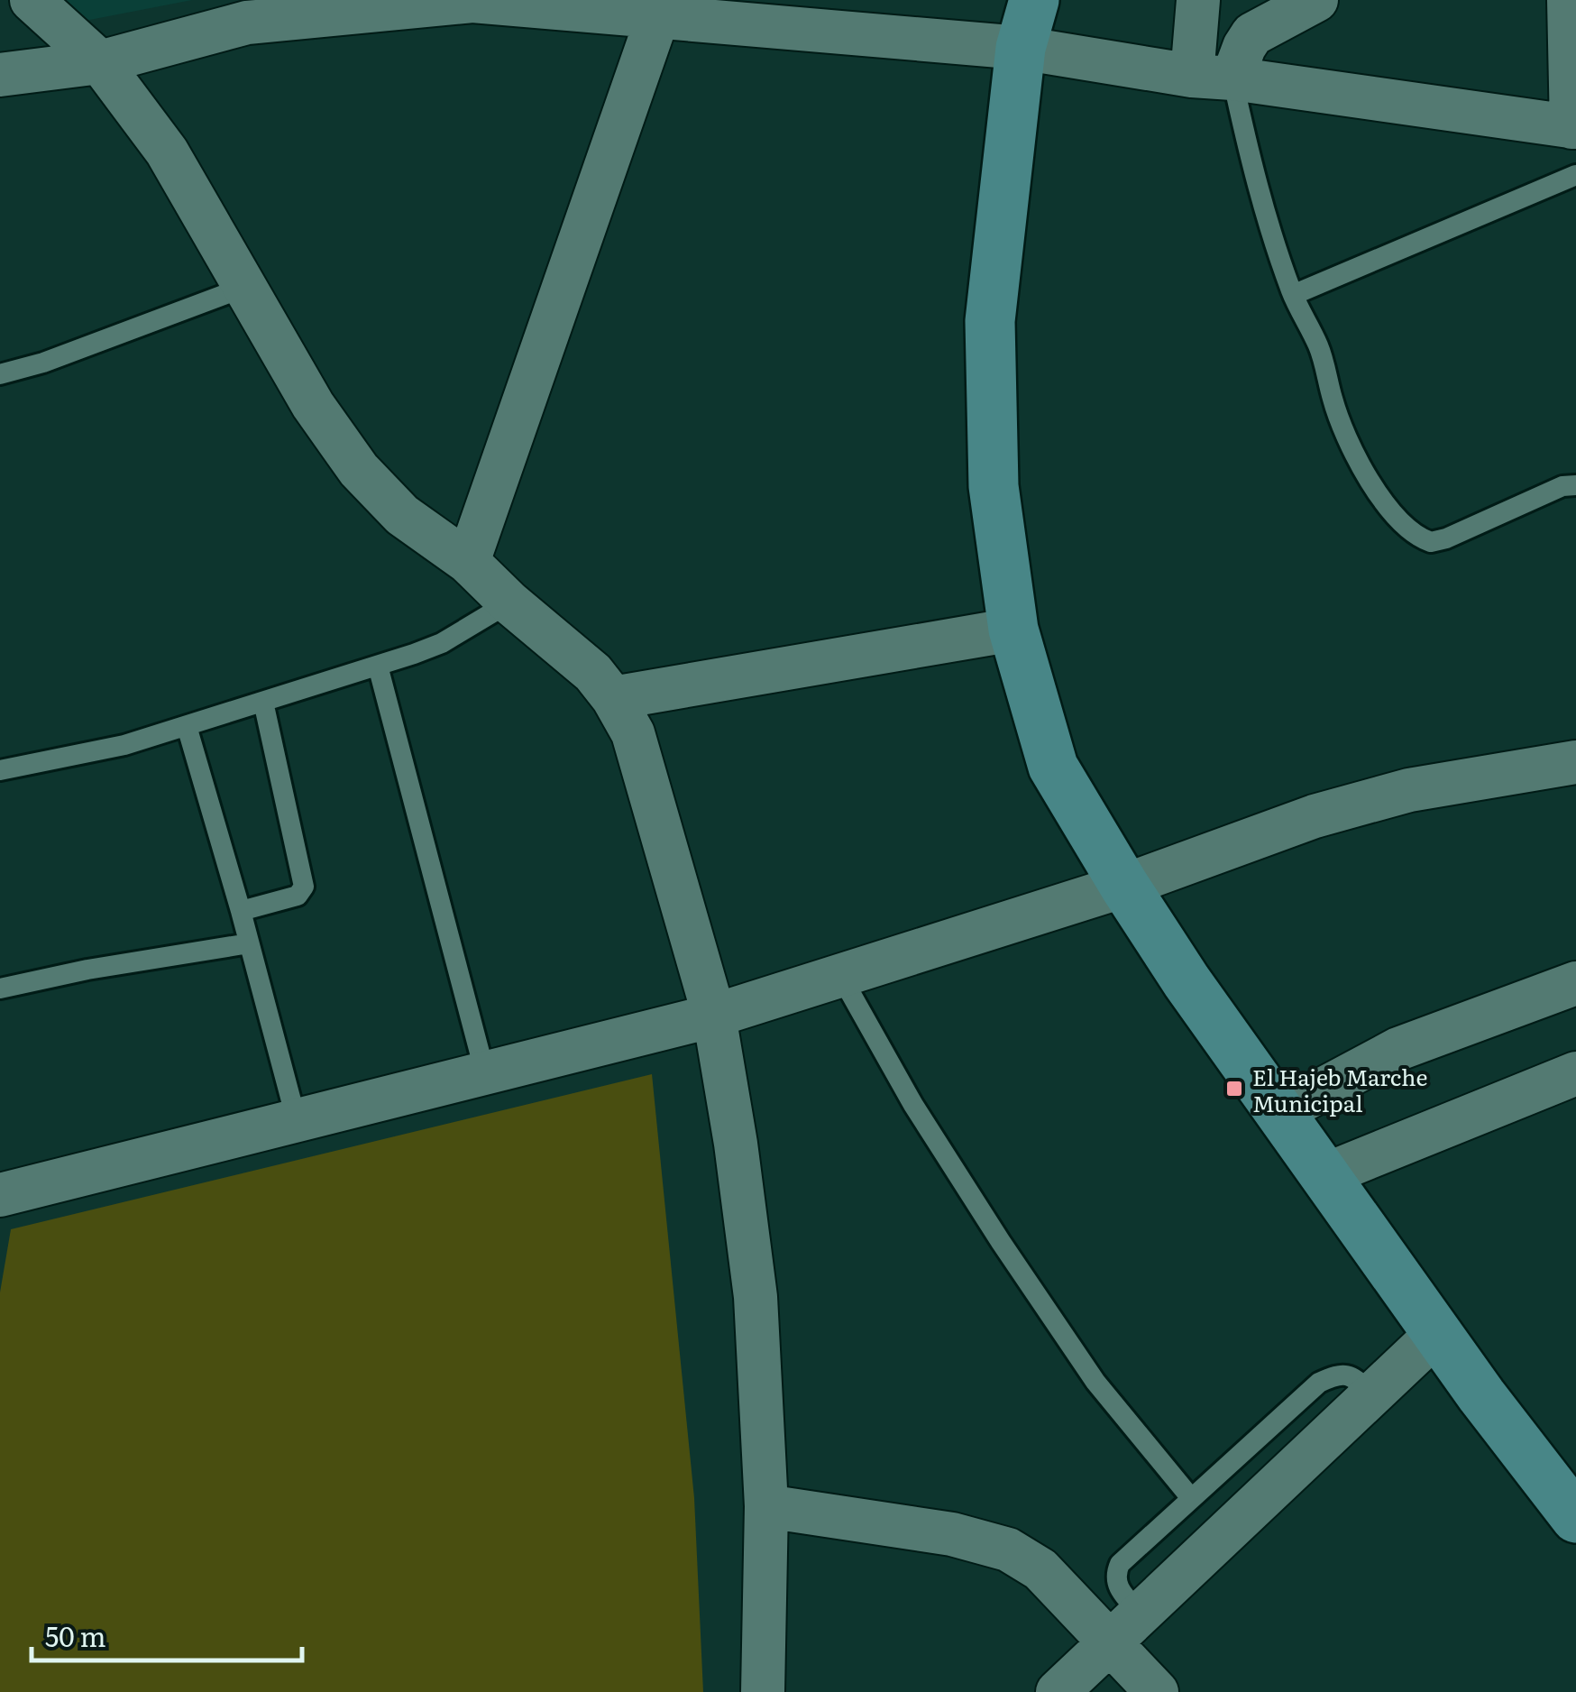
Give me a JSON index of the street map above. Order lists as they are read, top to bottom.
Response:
{
  "places": {
    "transit": ["El Hajeb Marche Municipal"]
  },
  "scale_bar": "50 m"
}
